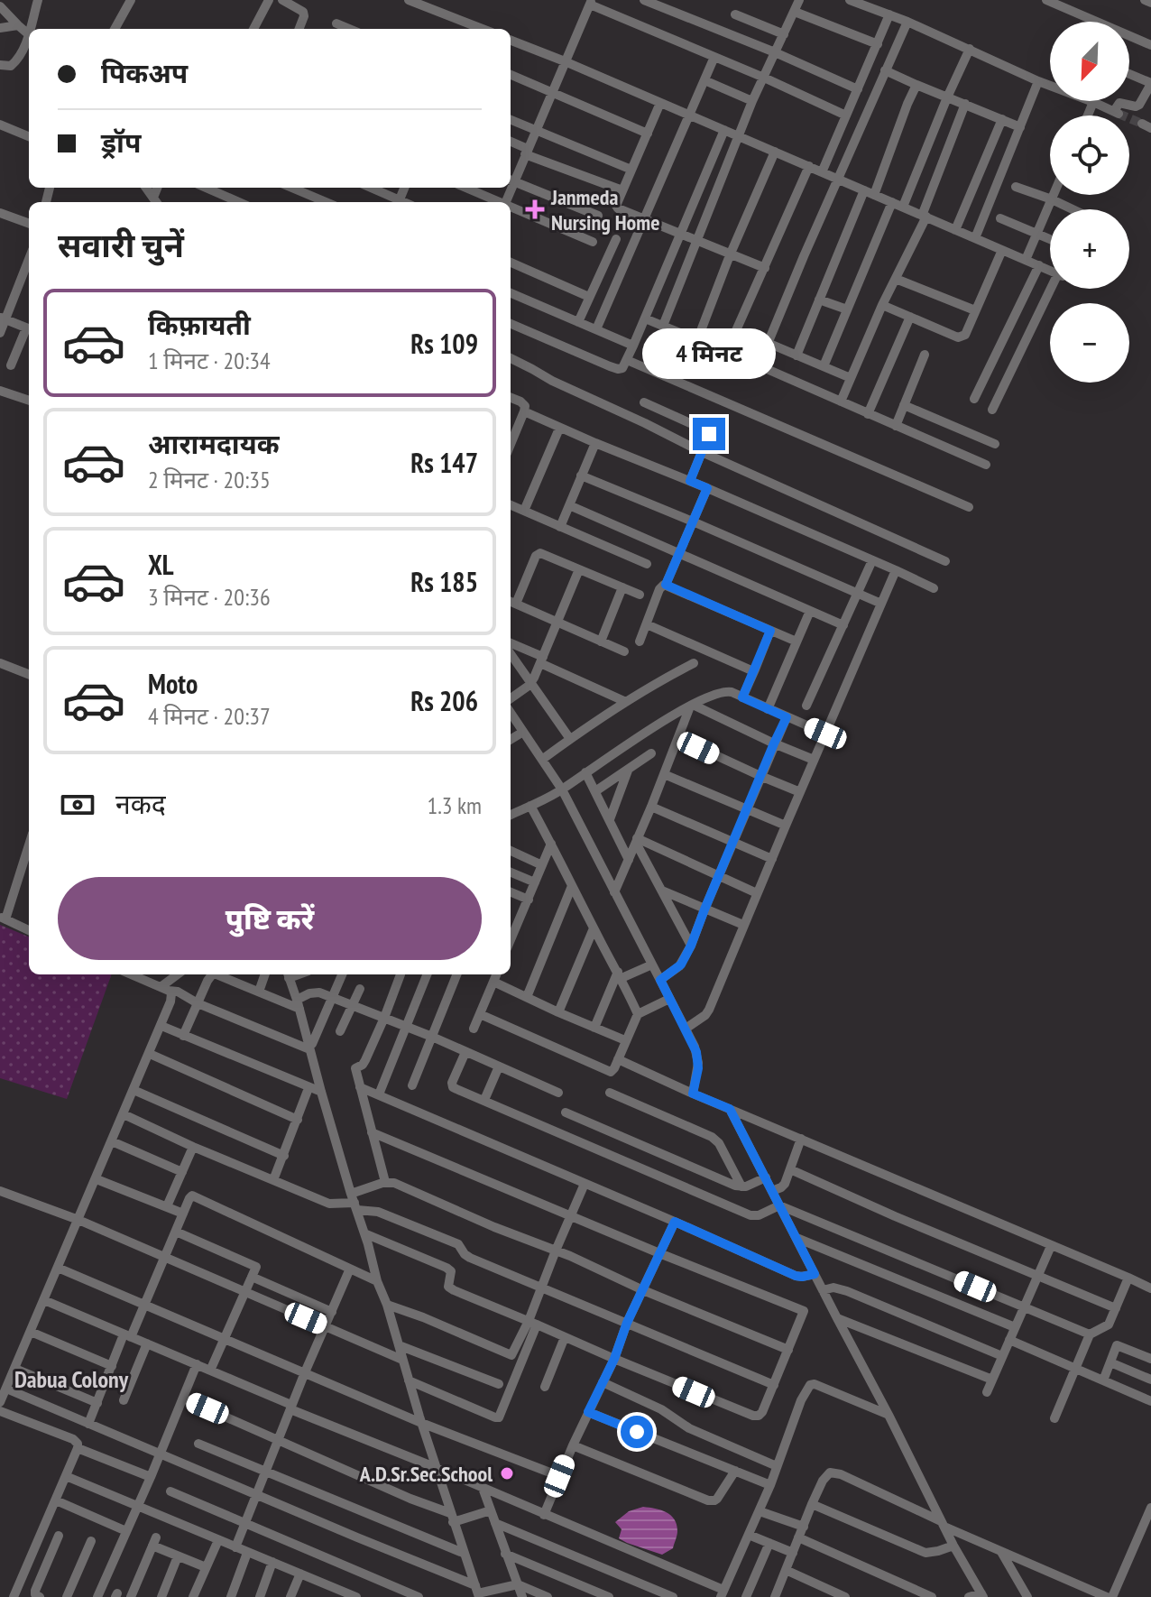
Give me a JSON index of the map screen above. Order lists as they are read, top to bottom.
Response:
{
  "districts": ["Dabua Colony"],
  "places": {
    "health": ["Janmeda Nursing Home"],
    "other": ["A.D.Sr.Sec.School"]
  },
  "north": "bottom left",
  "page": {
    "map_buttons": ["+", "−"],
    "banner": ["पिकअप", "ड्रॉप"],
    "heading": "सवारी चुनें",
    "list": [
      {
        "name": "किफ़ायती",
        "note": "1 मिनट · 20:34",
        "value": "Rs 109"
      },
      {
        "name": "आरामदायक",
        "note": "2 मिनट · 20:35",
        "value": "Rs 147"
      },
      {
        "name": "XL",
        "note": "3 मिनट · 20:36",
        "value": "Rs 185"
      },
      {
        "name": "Moto",
        "note": "4 मिनट · 20:37",
        "value": "Rs 206"
      }
    ],
    "bubble": "4 मिनट",
    "pay": ["नकद", "1.3 km"],
    "buttons": "पुष्टि करें"
  }
}
